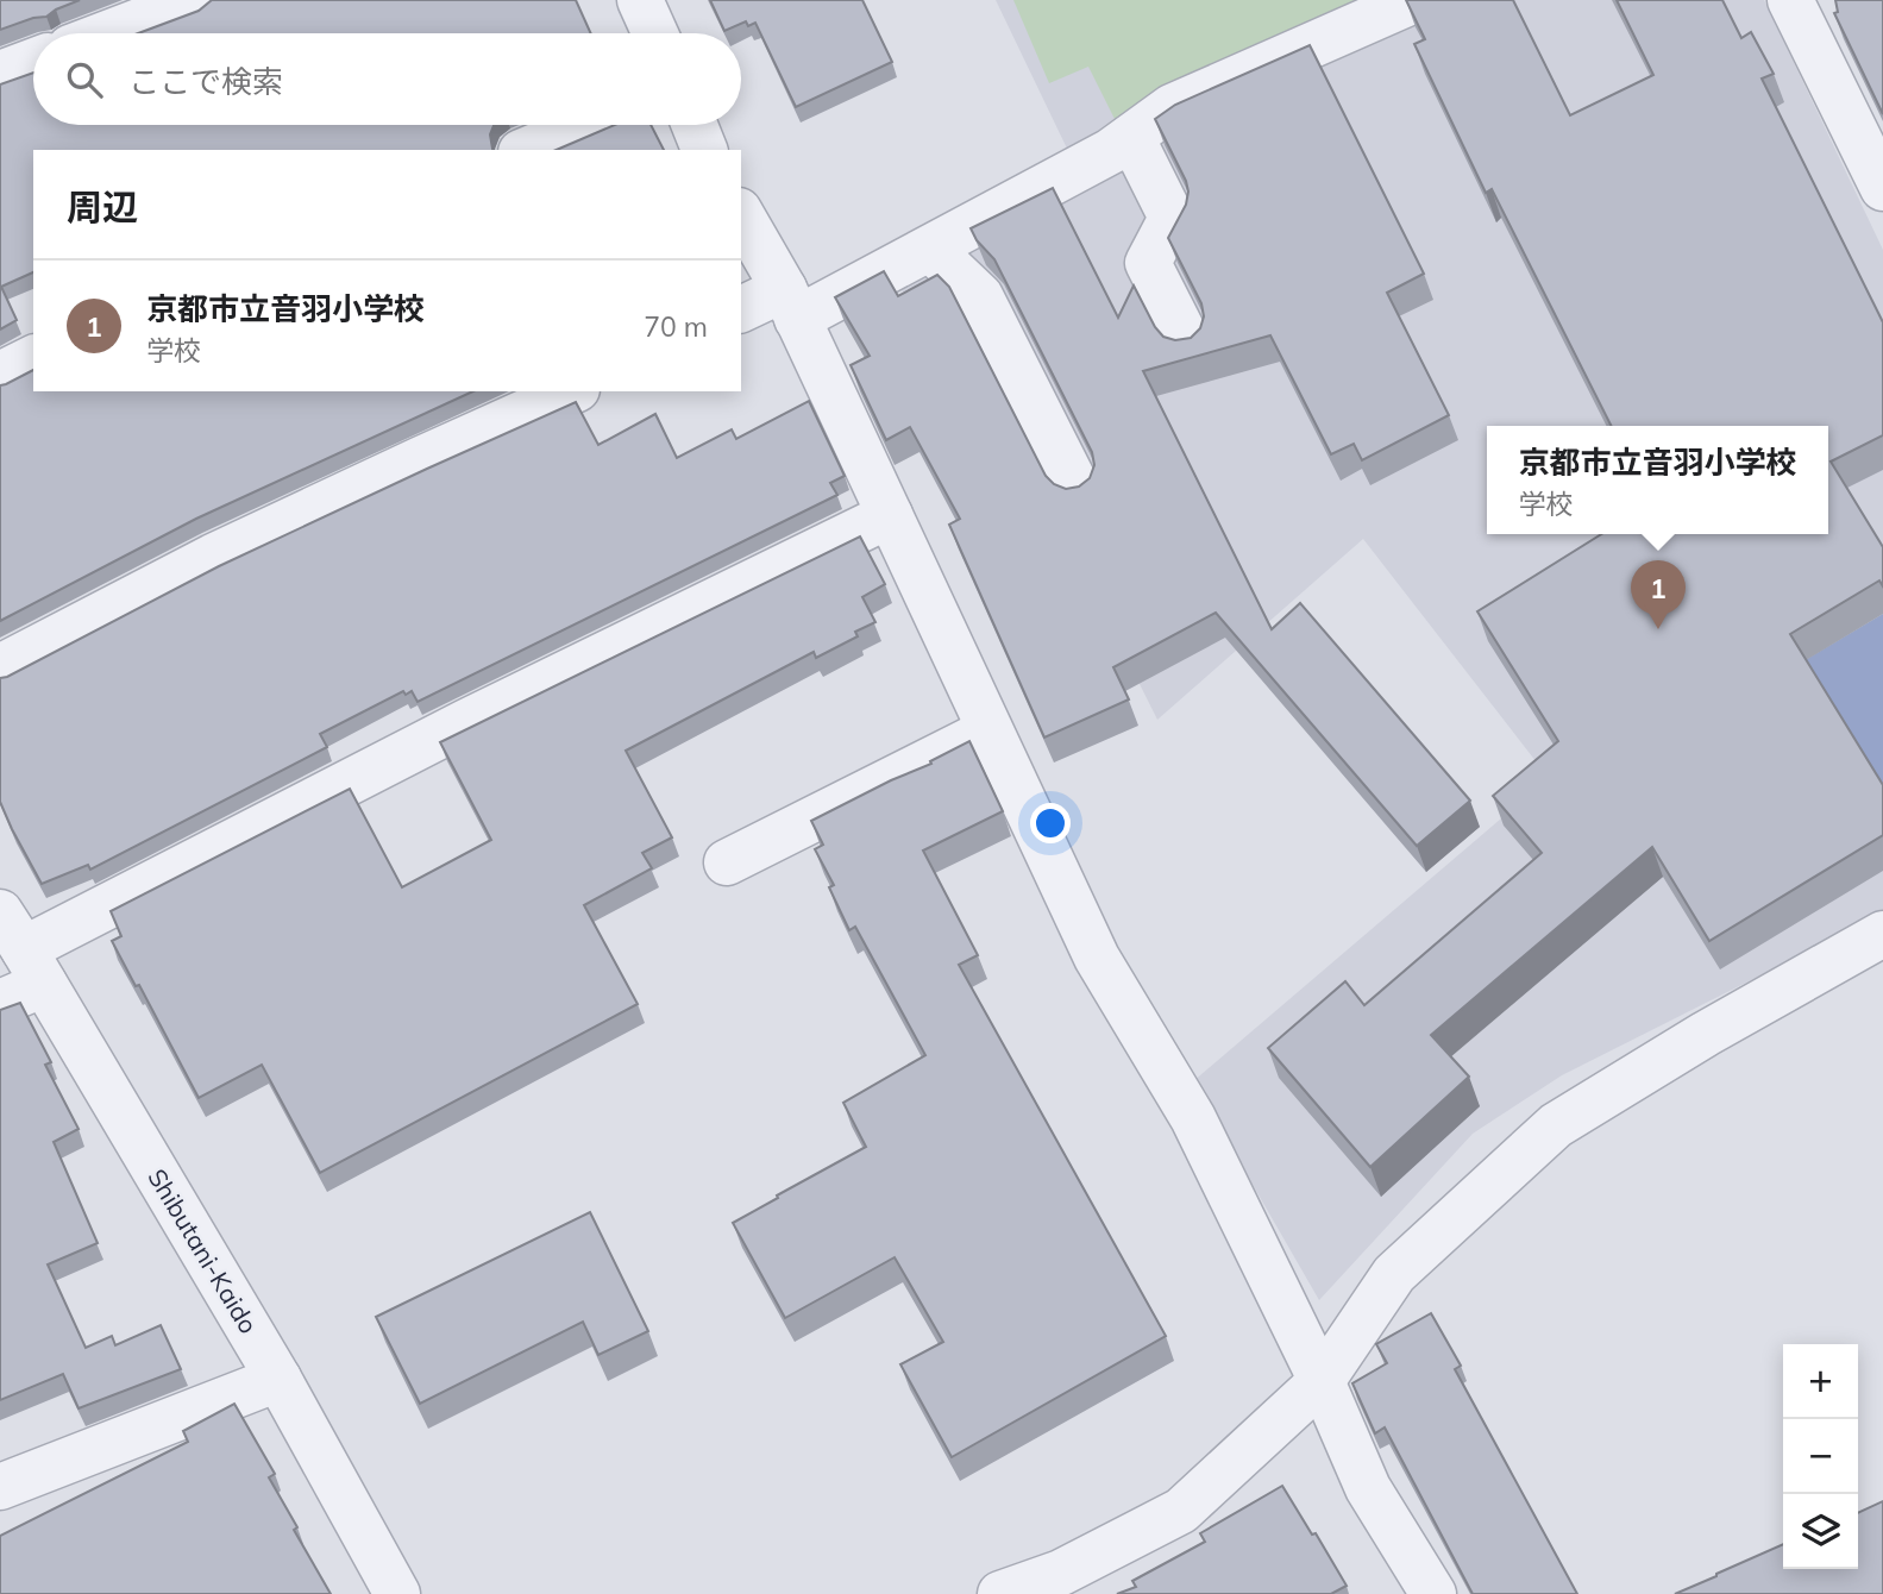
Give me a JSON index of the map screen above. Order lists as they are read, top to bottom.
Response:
{
  "streets": {
    "street": ["Shibutani-Kaido"]
  },
  "page": {
    "search": "ここで検索",
    "heading": "周辺",
    "list": [
      {
        "mark": "1",
        "name": "京都市立音羽小学校",
        "note": "学校",
        "value": "70 m"
      }
    ],
    "popup": ["京都市立音羽小学校", "学校"],
    "pins": "1",
    "map_buttons": ["+", "−"]
  }
}
